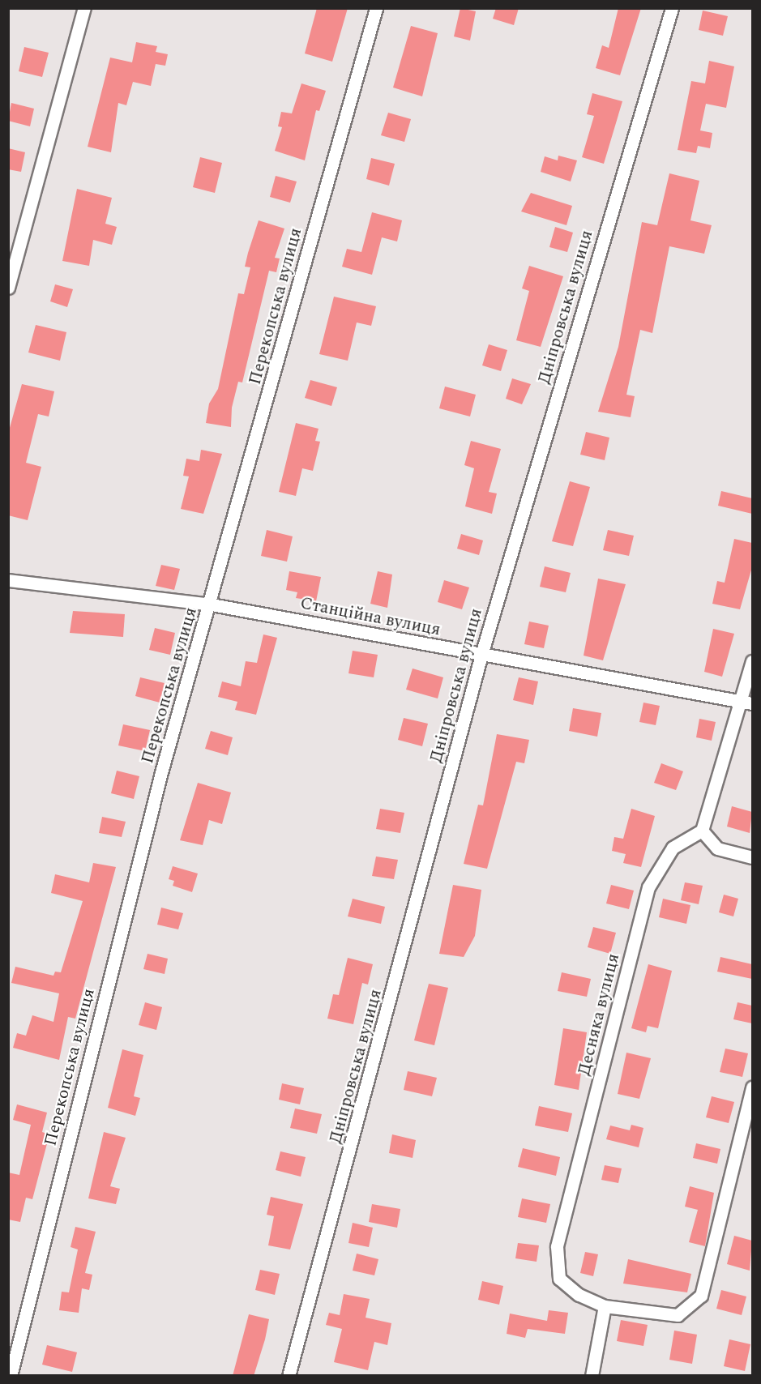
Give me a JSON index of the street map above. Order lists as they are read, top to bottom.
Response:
{
  "streets": {
    "street": [
      "Перекопська вулиця",
      "Дніпровська вулиця",
      "Станційна вулиця",
      "Десняка вулиця"
    ]
  },
  "crossings": [
    ["Перекопська вулиця", "Станційна вулиця"],
    ["Дніпровська вулиця", "Станційна вулиця"]
  ]
}
